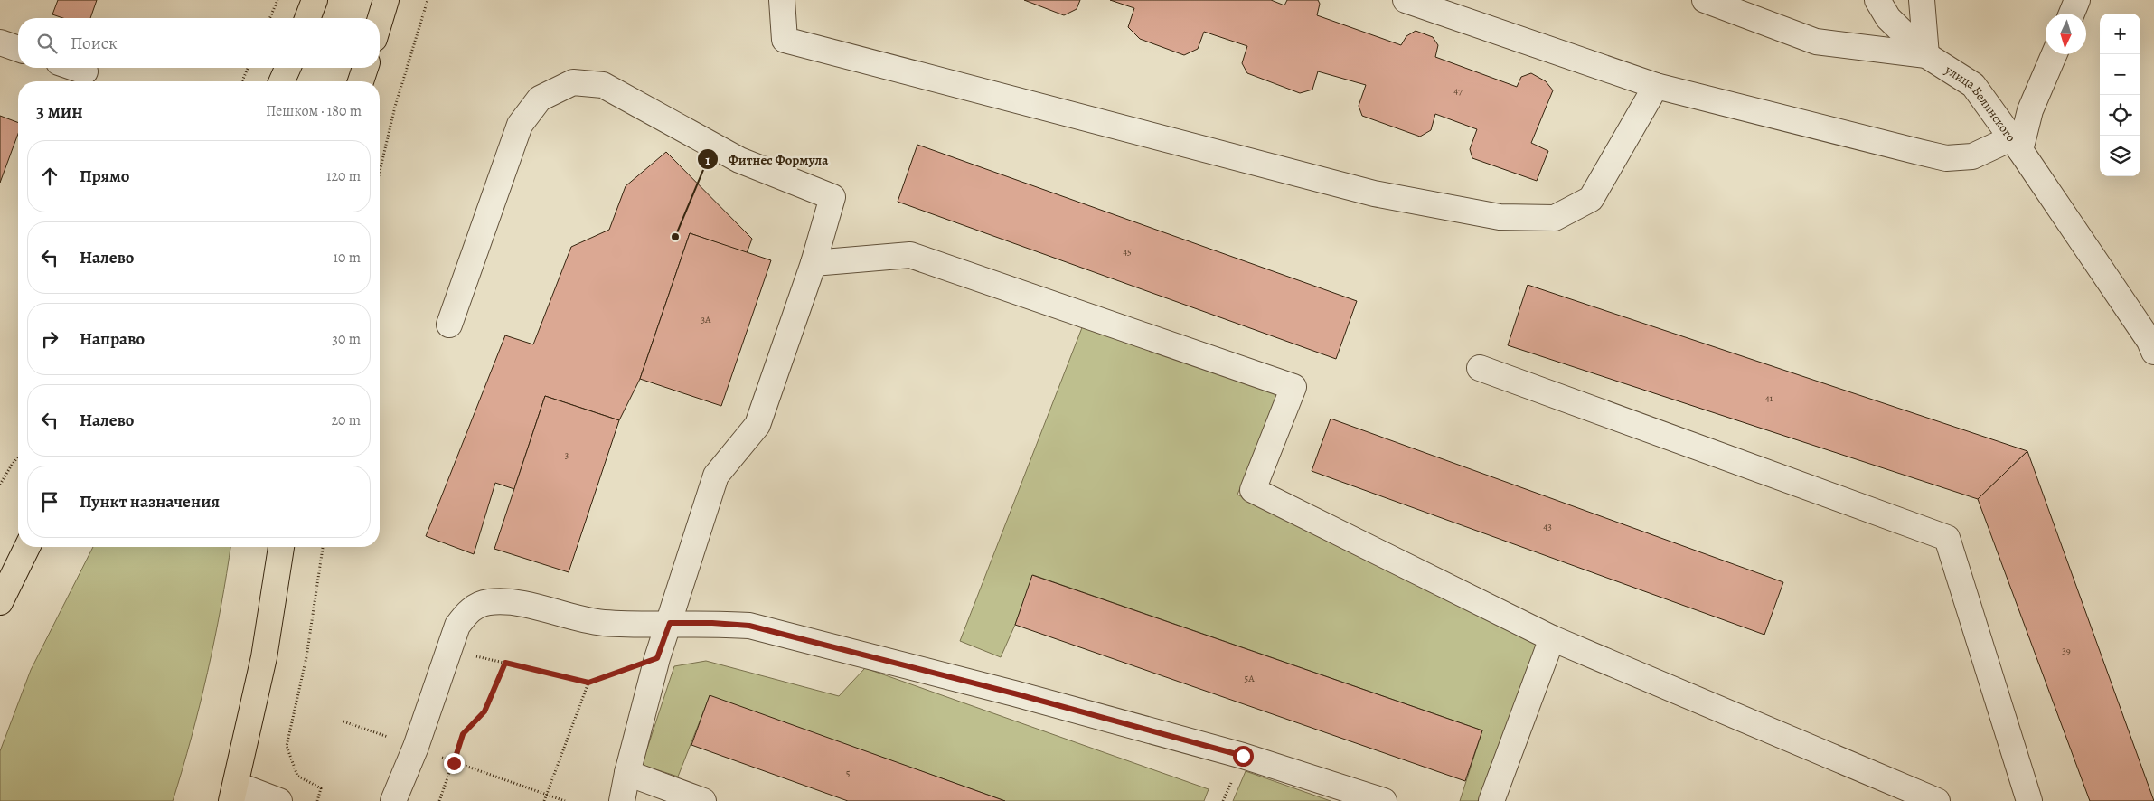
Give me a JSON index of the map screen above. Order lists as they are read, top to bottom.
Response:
{
  "streets": {
    "street": ["улица Белинского"]
  },
  "places": ["Фитнес Формула"],
  "house_numbers": [
    "47",
    "45",
    "3А",
    "41",
    "3",
    "43",
    "39",
    "5А",
    "5"
  ],
  "north": "bottom",
  "page": {
    "map_buttons": ["+", "−"],
    "search": "Поиск",
    "heading": ["3 мин", "Пешком · 180 m"],
    "list": [
      ["Прямо", "120 m"],
      ["Налево", "10 m"],
      ["Направо", "30 m"],
      ["Налево", "20 m"],
      "Пункт назначения"
    ]
  }
}
